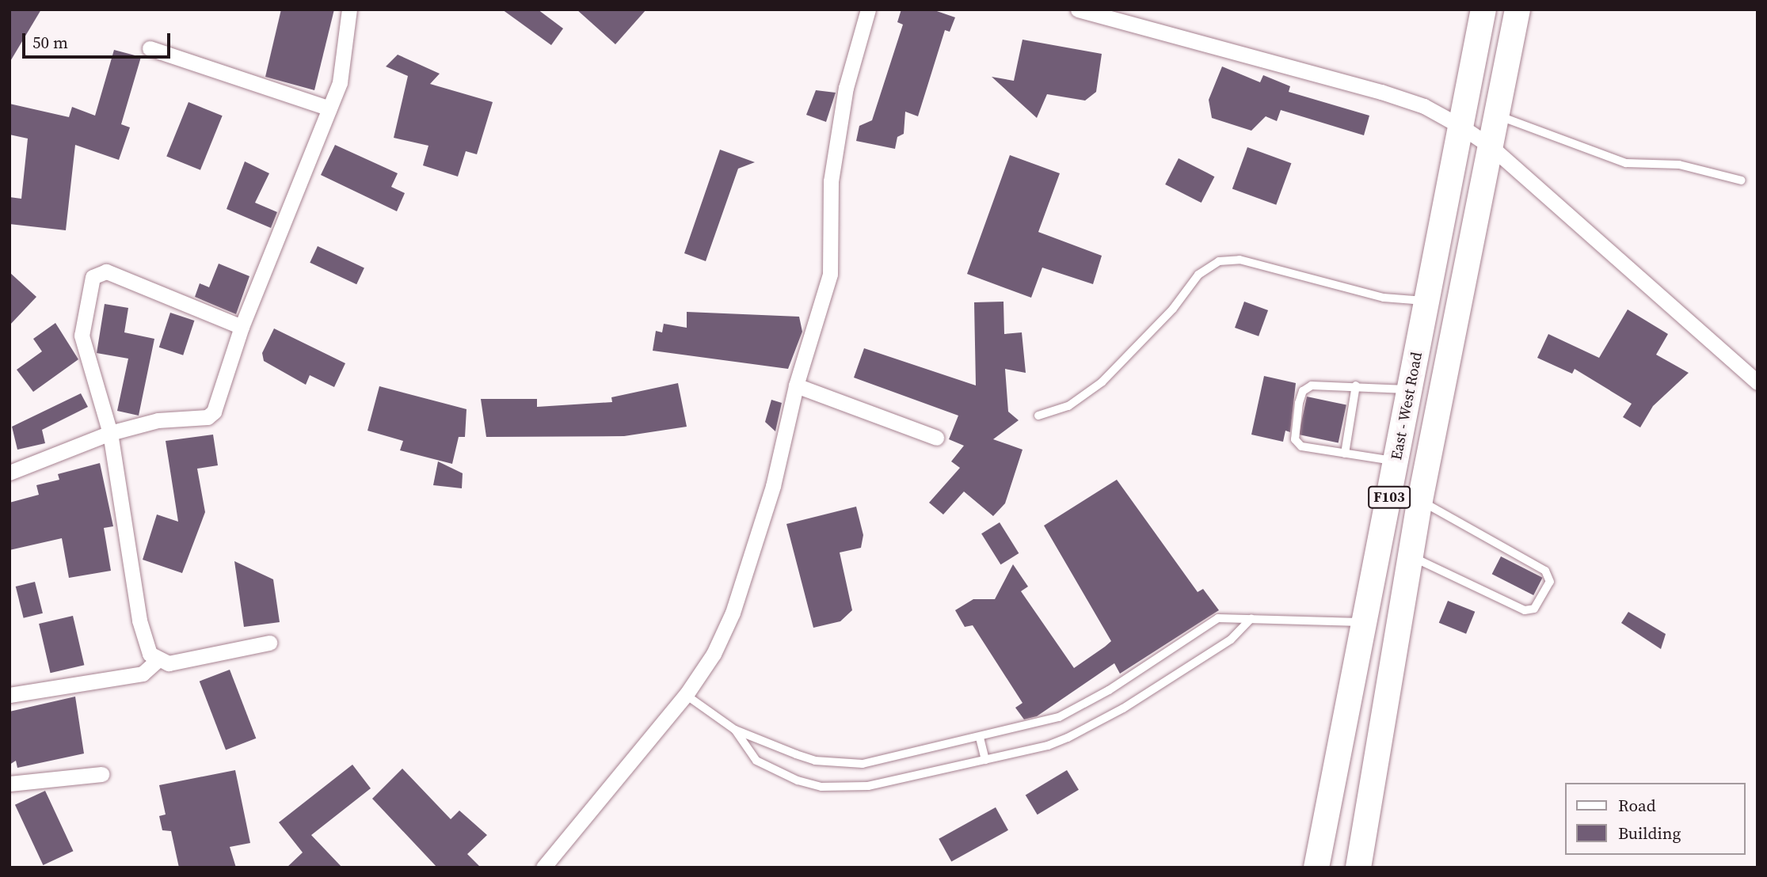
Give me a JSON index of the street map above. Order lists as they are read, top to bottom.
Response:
{
  "streets": {
    "main road": ["East - West Road", "F103"]
  },
  "legend": ["Road", "Building"],
  "scale_bar": "50 m"
}
